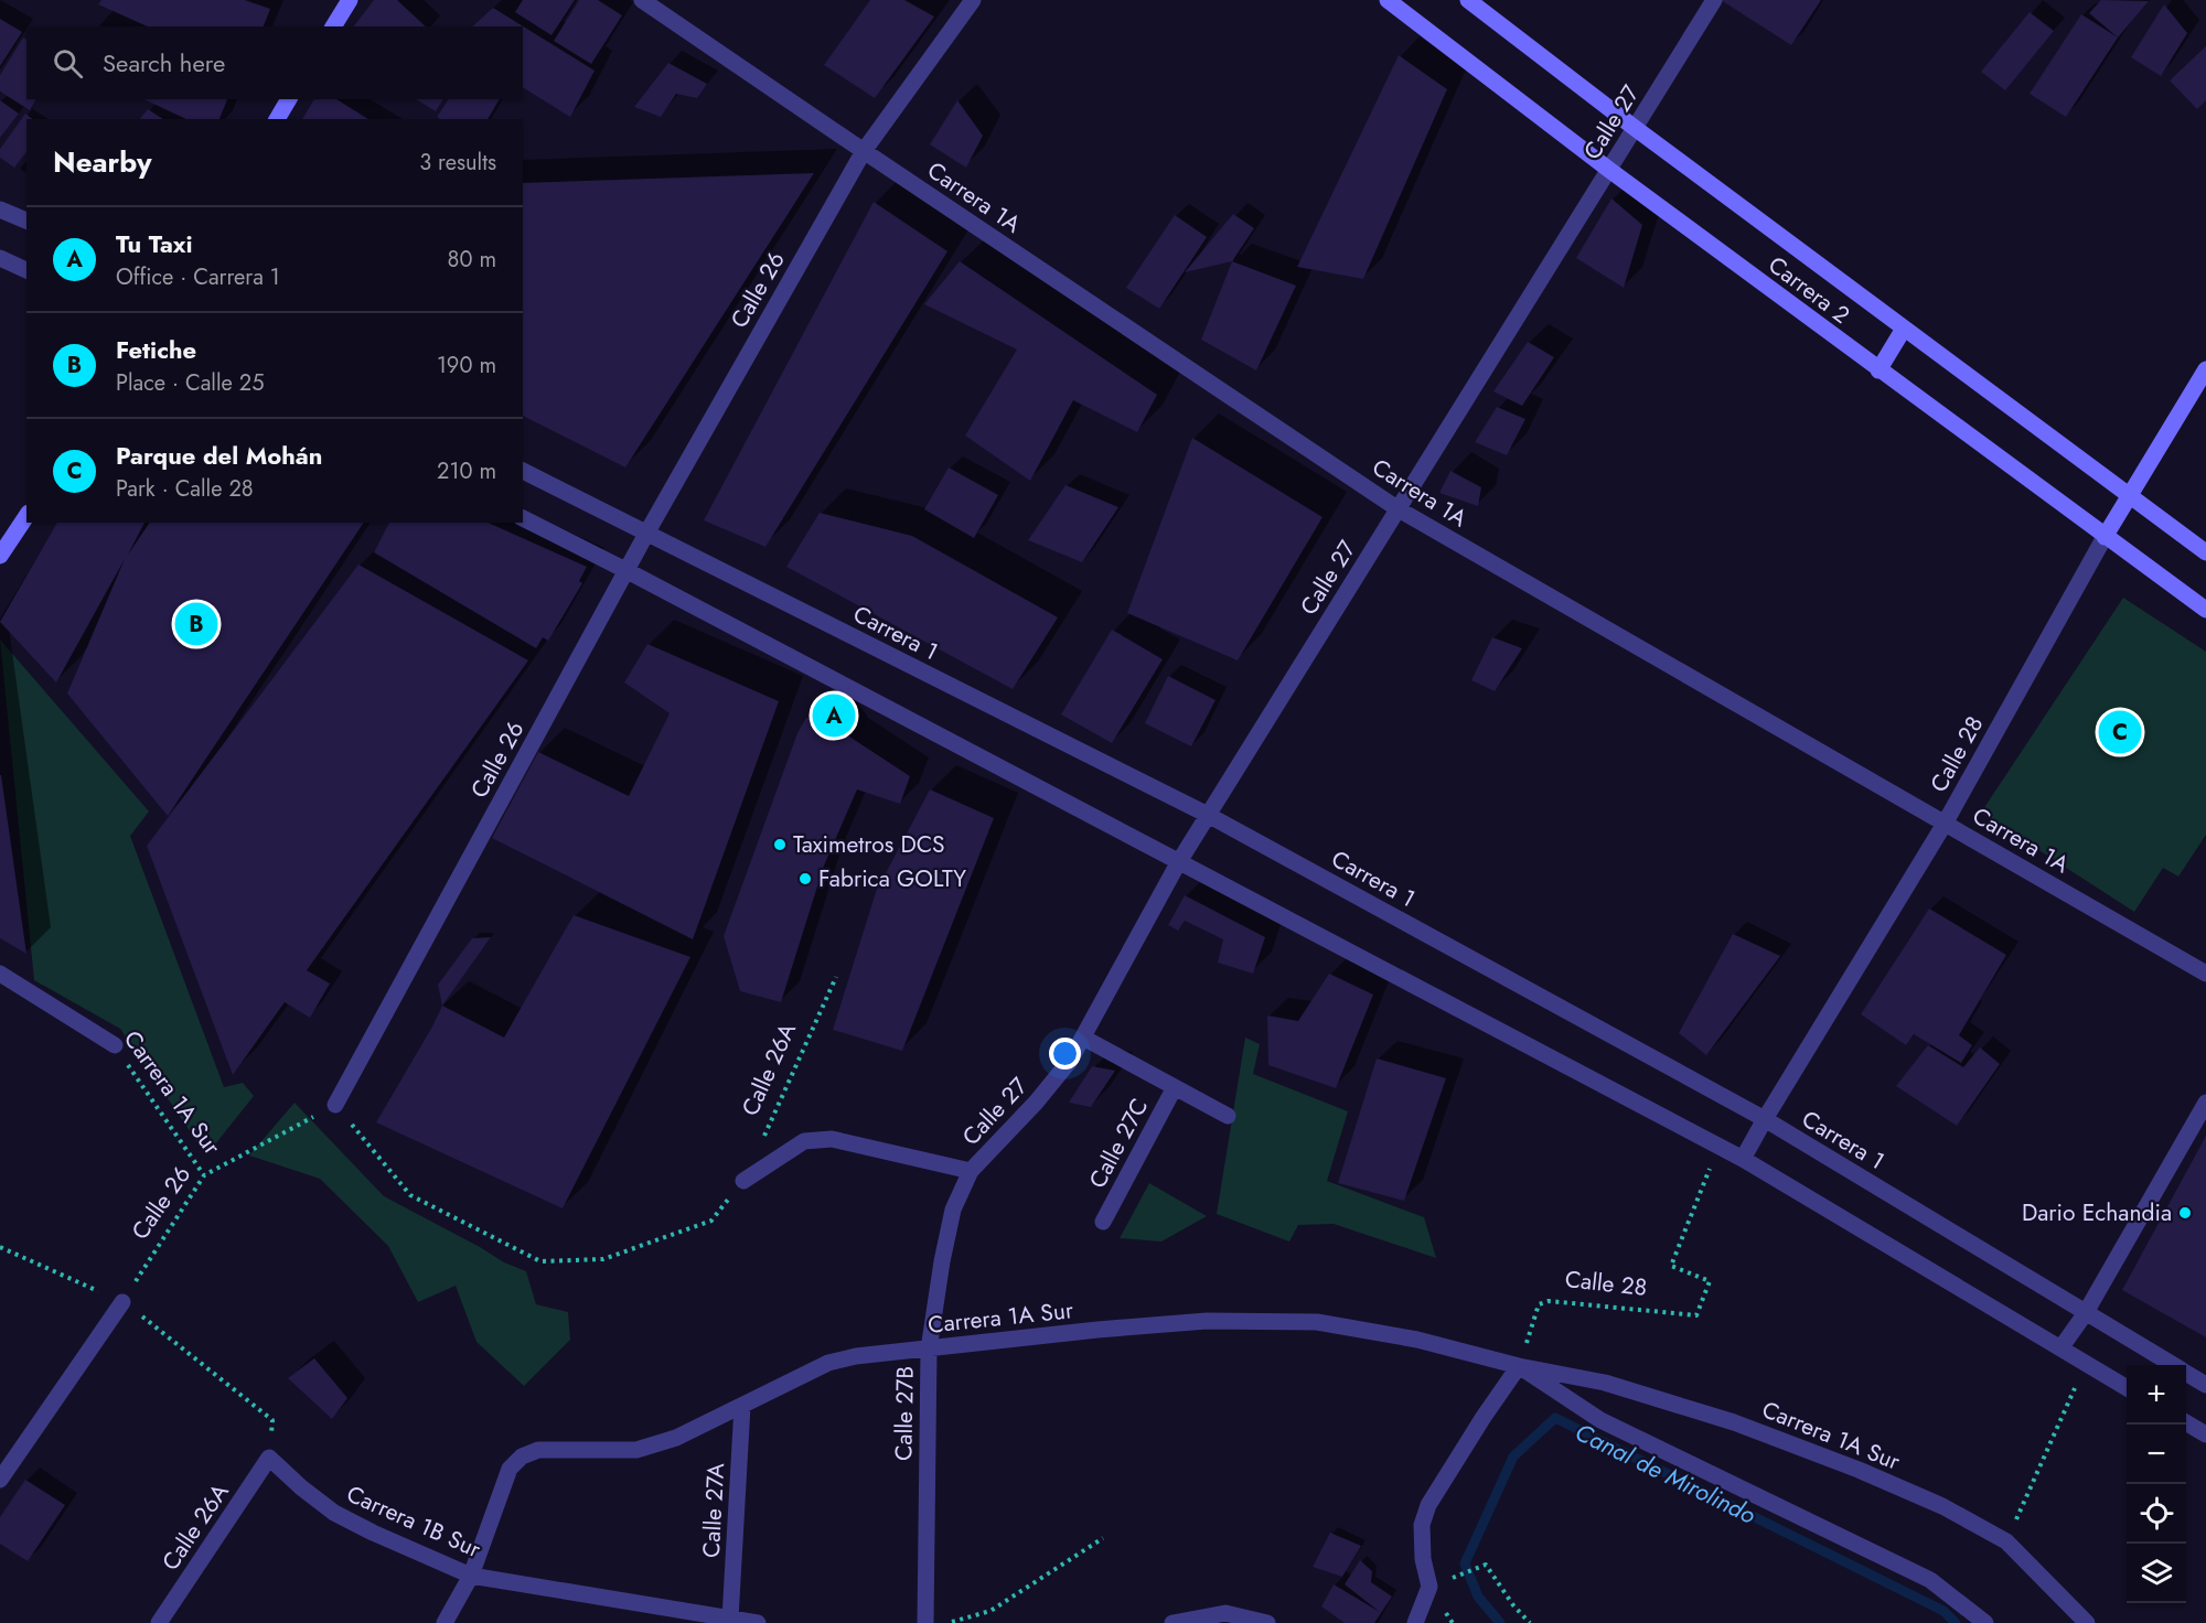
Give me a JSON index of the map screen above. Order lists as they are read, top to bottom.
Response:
{
  "streets": {
    "street": [
      "Calle 27",
      "Carrera 1A",
      "Calle 26",
      "Carrera 2",
      "Carrera 1",
      "Calle 28",
      "Calle 26A",
      "Carrera 1A Sur",
      "Calle 27C",
      "Calle 27B",
      "Calle 27A",
      "Carrera 1B Sur"
    ]
  },
  "crossings": [
    ["Calle 27", "Carrera 1A"],
    ["Calle 27", "Carrera 2"],
    ["Calle 27", "Carrera 1"],
    ["Calle 27", "Calle 27B"],
    ["Carrera 1A", "Calle 26"],
    ["Carrera 1A", "Calle 28"],
    ["Calle 26", "Carrera 1"],
    ["Calle 26", "Carrera 1A Sur"],
    ["Carrera 2", "Calle 28"],
    ["Carrera 1", "Calle 28"],
    ["Calle 28", "Carrera 1A Sur"],
    ["Calle 26A", "Carrera 1B Sur"],
    ["Carrera 1A Sur", "Calle 27B"],
    ["Carrera 1A Sur", "Calle 27A"],
    ["Carrera 1A Sur", "Carrera 1B Sur"],
    ["Calle 27A", "Carrera 1B Sur"]
  ],
  "water": ["Canal de Mirolindo"],
  "places": ["Taximetros DCS", "Fabrica GOLTY", "Dario Echandia"],
  "page": {
    "search": "Search here",
    "heading": ["Nearby", "3 results"],
    "list": [
      {
        "mark": "A",
        "name": "Tu Taxi",
        "note": "Office · Carrera 1",
        "value": "80 m"
      },
      {
        "mark": "B",
        "name": "Fetiche",
        "note": "Place · Calle 25",
        "value": "190 m"
      },
      {
        "mark": "C",
        "name": "Parque del Mohán",
        "note": "Park · Calle 28",
        "value": "210 m"
      }
    ],
    "pins": ["B", "A", "C"],
    "map_buttons": ["+", "−"]
  }
}
